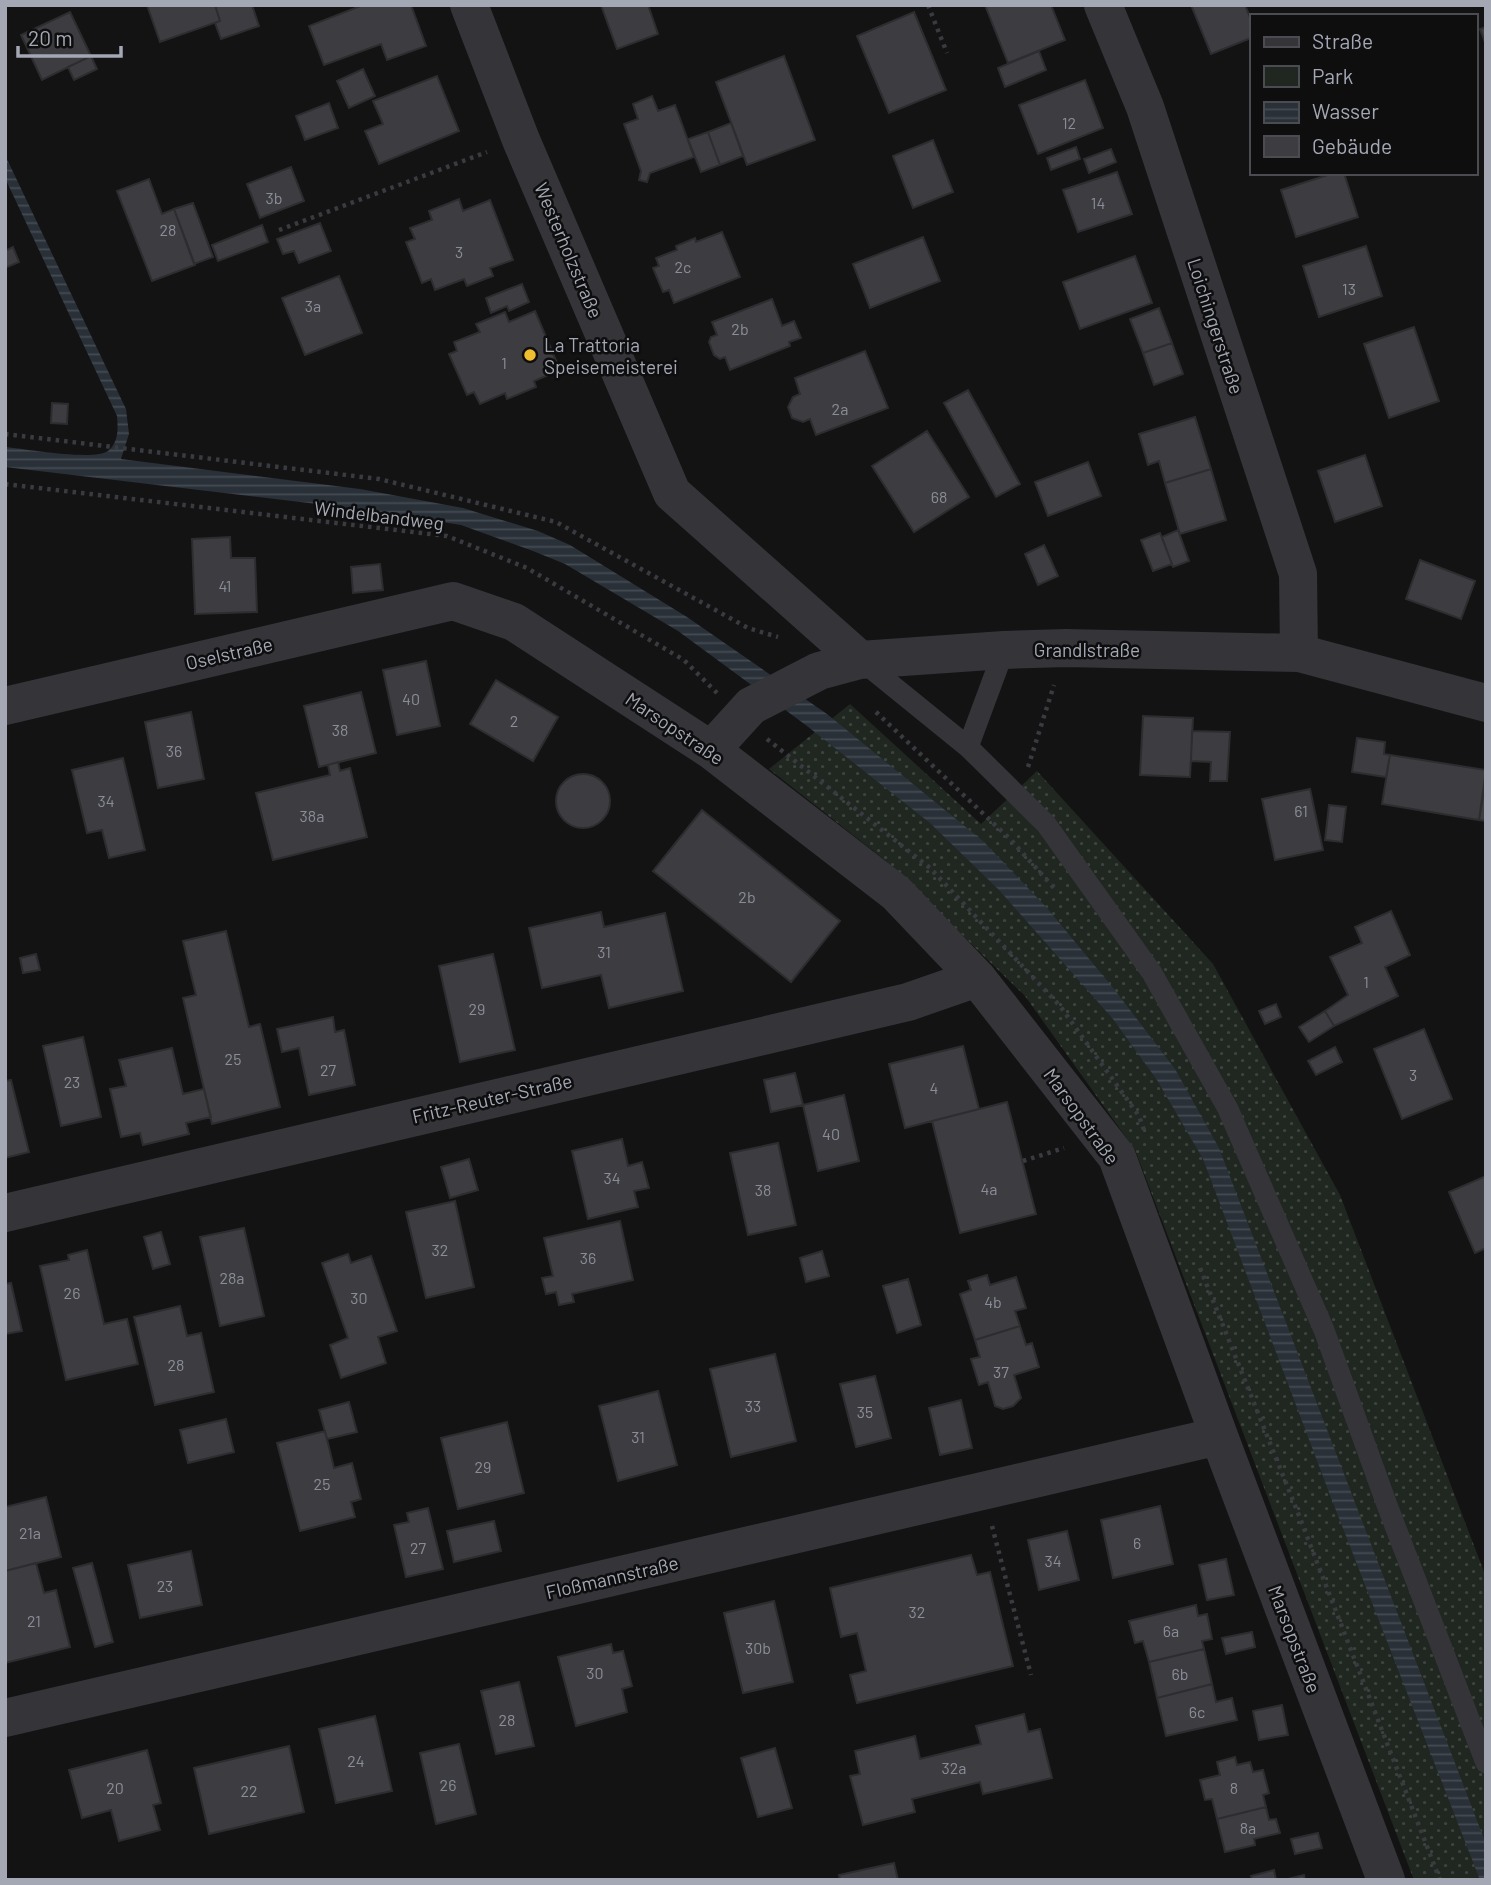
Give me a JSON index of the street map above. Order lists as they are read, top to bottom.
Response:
{
  "streets": {
    "street": [
      "Westerholzstraße",
      "Loichingerstraße",
      "Grandlstraße",
      "Oselstraße",
      "Marsopstraße",
      "Fritz-Reuter-Straße",
      "Floßmannstraße"
    ],
    "path": ["Windelbandweg"]
  },
  "crossings": [
    ["Westerholzstraße", "Grandlstraße"],
    ["Loichingerstraße", "Grandlstraße"],
    ["Windelbandweg", "Grandlstraße"],
    ["Grandlstraße", "Marsopstraße"],
    ["Oselstraße", "Marsopstraße"],
    ["Marsopstraße", "Fritz-Reuter-Straße"],
    ["Marsopstraße", "Floßmannstraße"]
  ],
  "places": ["La Trattoria Speisemeisterei"],
  "house_numbers": [
    "12",
    "3b",
    "14",
    "28",
    "3",
    "2c",
    "13",
    "3a",
    "2b",
    "1",
    "2a",
    "68",
    "41",
    "40",
    "2",
    "38",
    "36",
    "34",
    "61",
    "38a",
    "2b",
    "31",
    "1",
    "29",
    "25",
    "27",
    "3",
    "23",
    "4",
    "40",
    "34",
    "4a",
    "38",
    "32",
    "36",
    "28a",
    "26",
    "30",
    "4b",
    "28",
    "37",
    "33",
    "35",
    "31",
    "29",
    "25",
    "21a",
    "6",
    "27",
    "34",
    "23",
    "32",
    "21",
    "6a",
    "30b",
    "30",
    "6b",
    "6c",
    "28",
    "24",
    "32a",
    "26",
    "20",
    "8",
    "22",
    "8a"
  ],
  "legend": [
    "Straße",
    "Park",
    "Wasser",
    "Gebäude"
  ],
  "scale_bar": "20 m"
}
